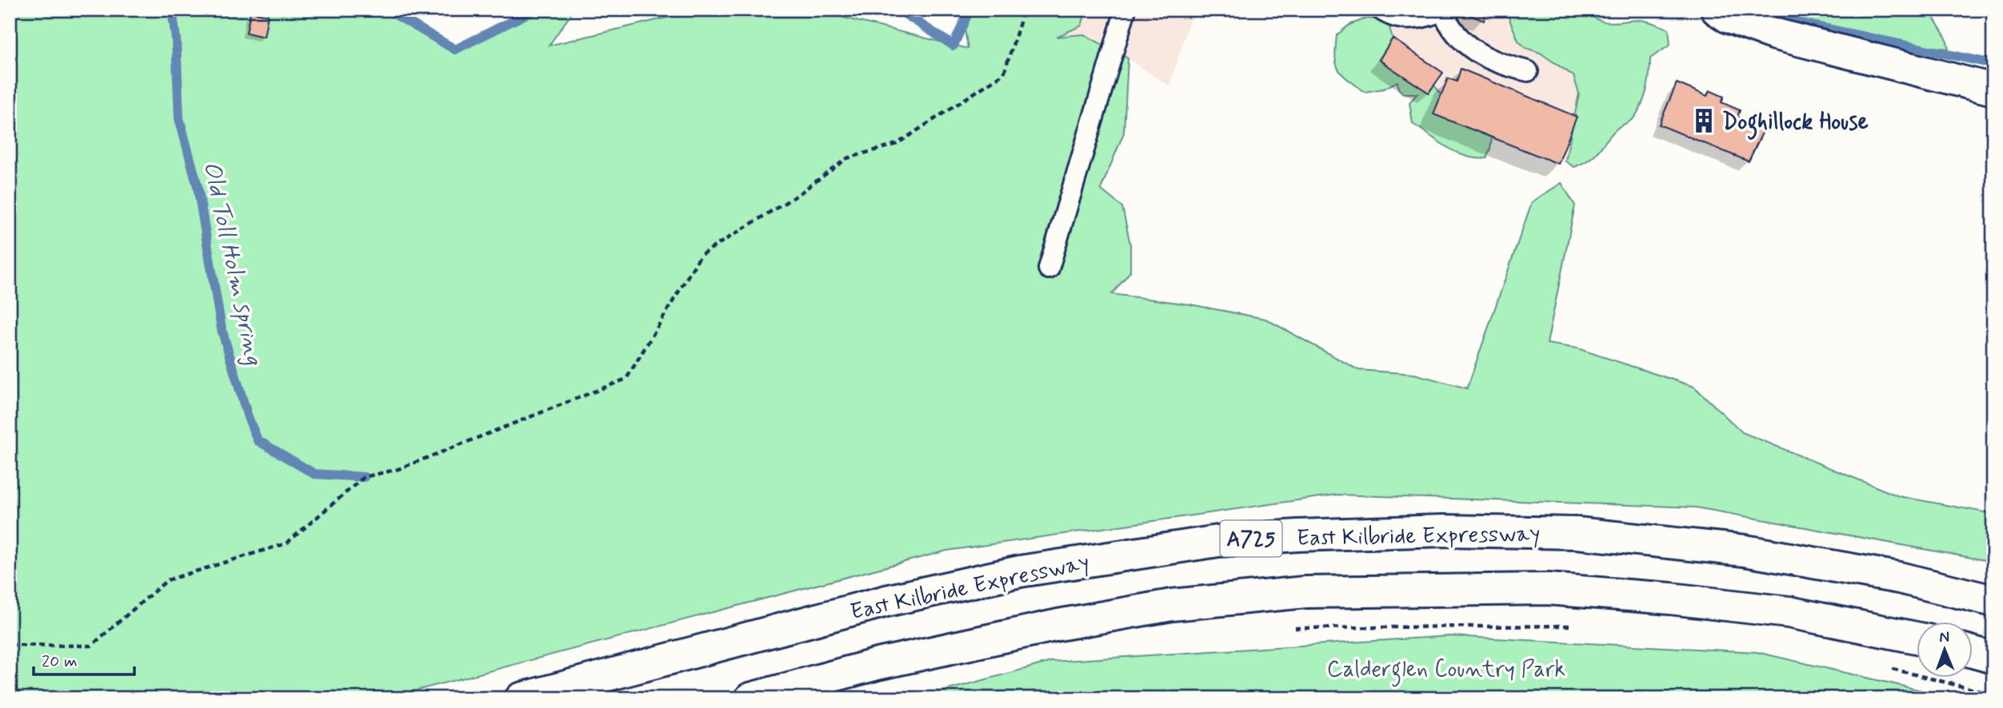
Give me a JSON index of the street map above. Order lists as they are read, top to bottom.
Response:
{
  "streets": {
    "main road": ["East Kilbride Expressway", "A725"]
  },
  "water": ["Old Toll Holm spring"],
  "parks": ["Calderglen Country Park"],
  "places": {
    "building": ["Doghillock House"]
  },
  "scale_bar": "20 m",
  "north": "top"
}
